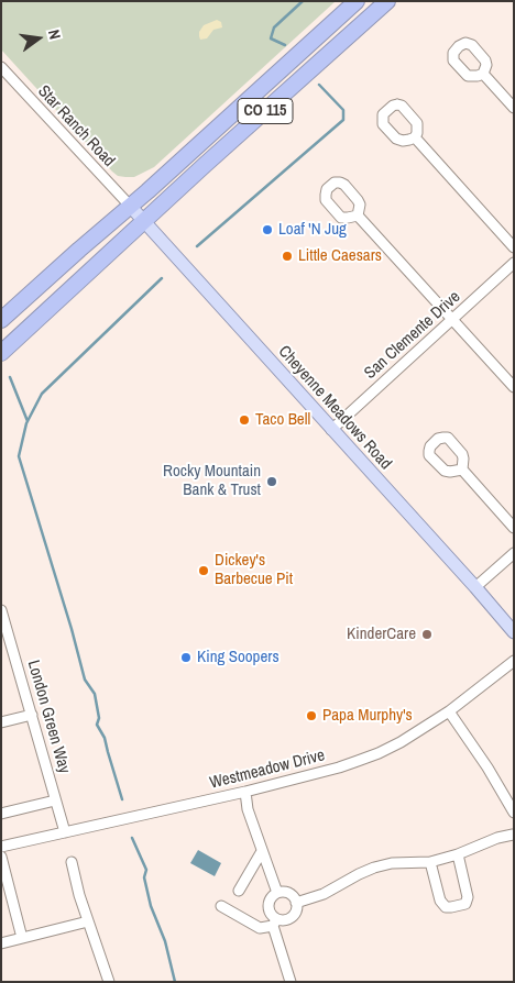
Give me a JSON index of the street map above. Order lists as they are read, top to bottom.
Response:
{
  "streets": {
    "highway": ["CO 115"],
    "main road": ["Cheyenne Meadows Road"],
    "street": [
      "Star Ranch Road",
      "San Clemente Drive",
      "London Green Way",
      "Westmeadow Drive"
    ]
  },
  "crossings": [
    ["CO 115", "Star Ranch Road"],
    ["CO 115", "Cheyenne Meadows Road"],
    ["Star Ranch Road", "Cheyenne Meadows Road"],
    ["San Clemente Drive", "Cheyenne Meadows Road"],
    ["London Green Way", "Westmeadow Drive"]
  ],
  "places": [
    "Loaf 'N Jug",
    "Little Caesars",
    "Taco Bell",
    "Rocky Mountain Bank & Trust",
    "Dickey's Barbecue Pit",
    "KinderCare",
    "King Soopers",
    "Papa Murphy's"
  ],
  "north": "right"
}
